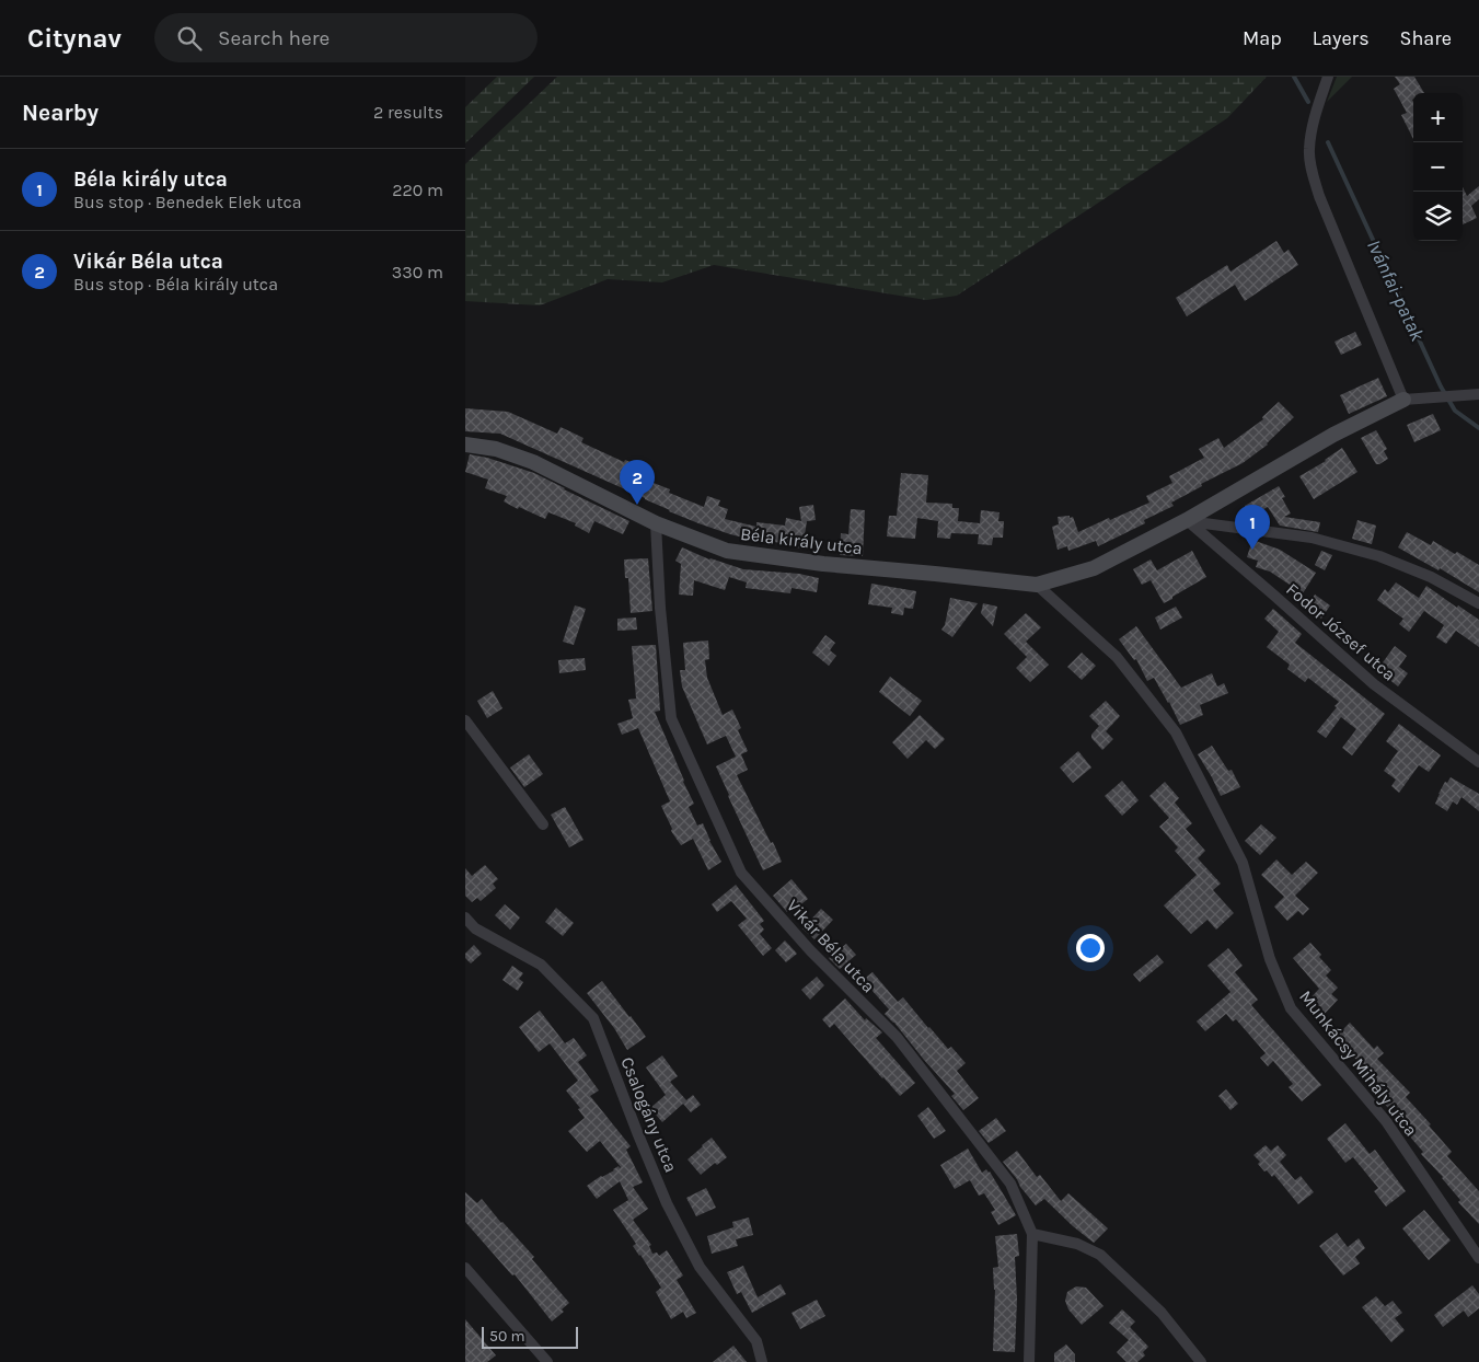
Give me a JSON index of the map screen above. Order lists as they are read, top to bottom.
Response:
{
  "streets": {
    "street": [
      "Béla király utca",
      "Fodor József utca",
      "Vikár Béla utca",
      "Munkácsy Mihály utca",
      "Csalogány utca"
    ]
  },
  "crossings": [
    ["Béla király utca", "Fodor József utca"],
    ["Béla király utca", "Vikár Béla utca"],
    ["Béla király utca", "Munkácsy Mihály utca"]
  ],
  "water": ["Ivánfai-patak"],
  "scale_bar": "50 m",
  "page": {
    "header": "Citynav",
    "search": "Search here",
    "nav": ["Map", "Layers", "Share"],
    "heading": ["Nearby", "2 results"],
    "map_buttons": ["+", "−"],
    "list": [
      {
        "mark": "1",
        "name": "Béla király utca",
        "note": "Bus stop · Benedek Elek utca",
        "value": "220 m"
      },
      {
        "mark": "2",
        "name": "Vikár Béla utca",
        "note": "Bus stop · Béla király utca",
        "value": "330 m"
      }
    ],
    "pins": ["2", "1"],
    "scale": "50 m"
  }
}
